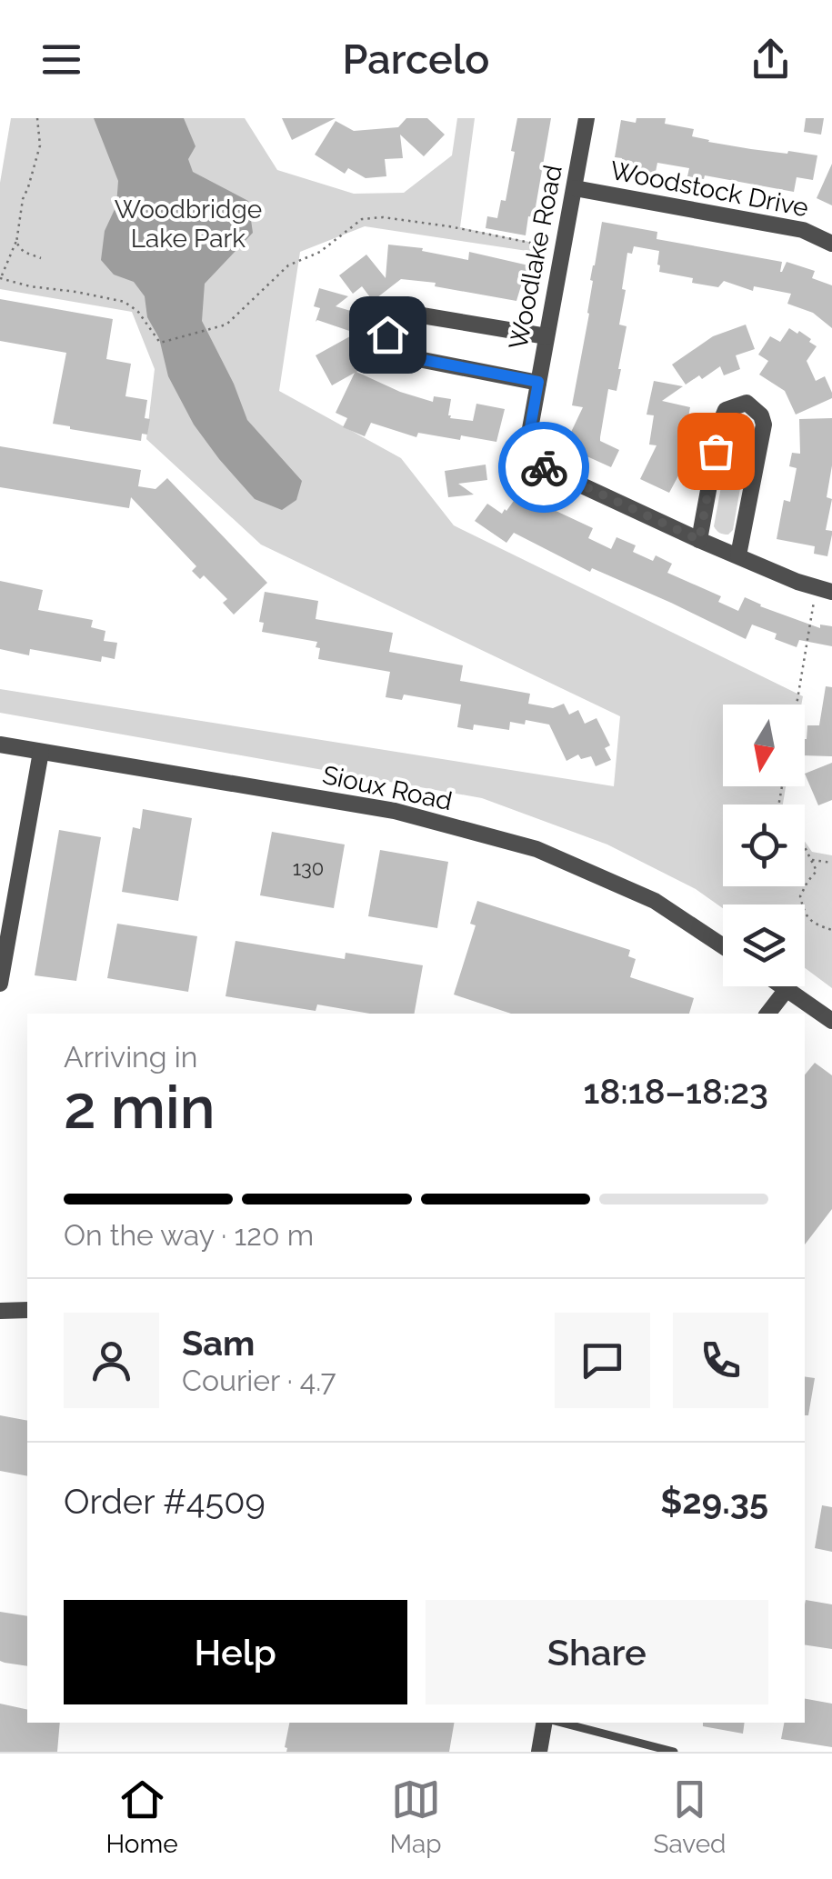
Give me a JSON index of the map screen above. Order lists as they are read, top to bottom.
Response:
{
  "streets": {
    "street": ["Woodstock Drive", "Woodlake Road", "Sioux Road"]
  },
  "crossings": [
    ["Woodstock Drive", "Woodlake Road"]
  ],
  "parks": ["Woodbridge Lake Park"],
  "house_numbers": ["130"],
  "north": "bottom",
  "page": {
    "header": "Parcelo",
    "heading": ["2 min", "Arriving in", "18:18–18:23"],
    "panel": [
      "Sam",
      "Courier · 4.7",
      "Order #4509",
      "$29.35"
    ],
    "bar": "On the way · 120 m",
    "buttons": ["Help", "Share"],
    "tabs": ["Home", "Map", "Saved"]
  }
}
